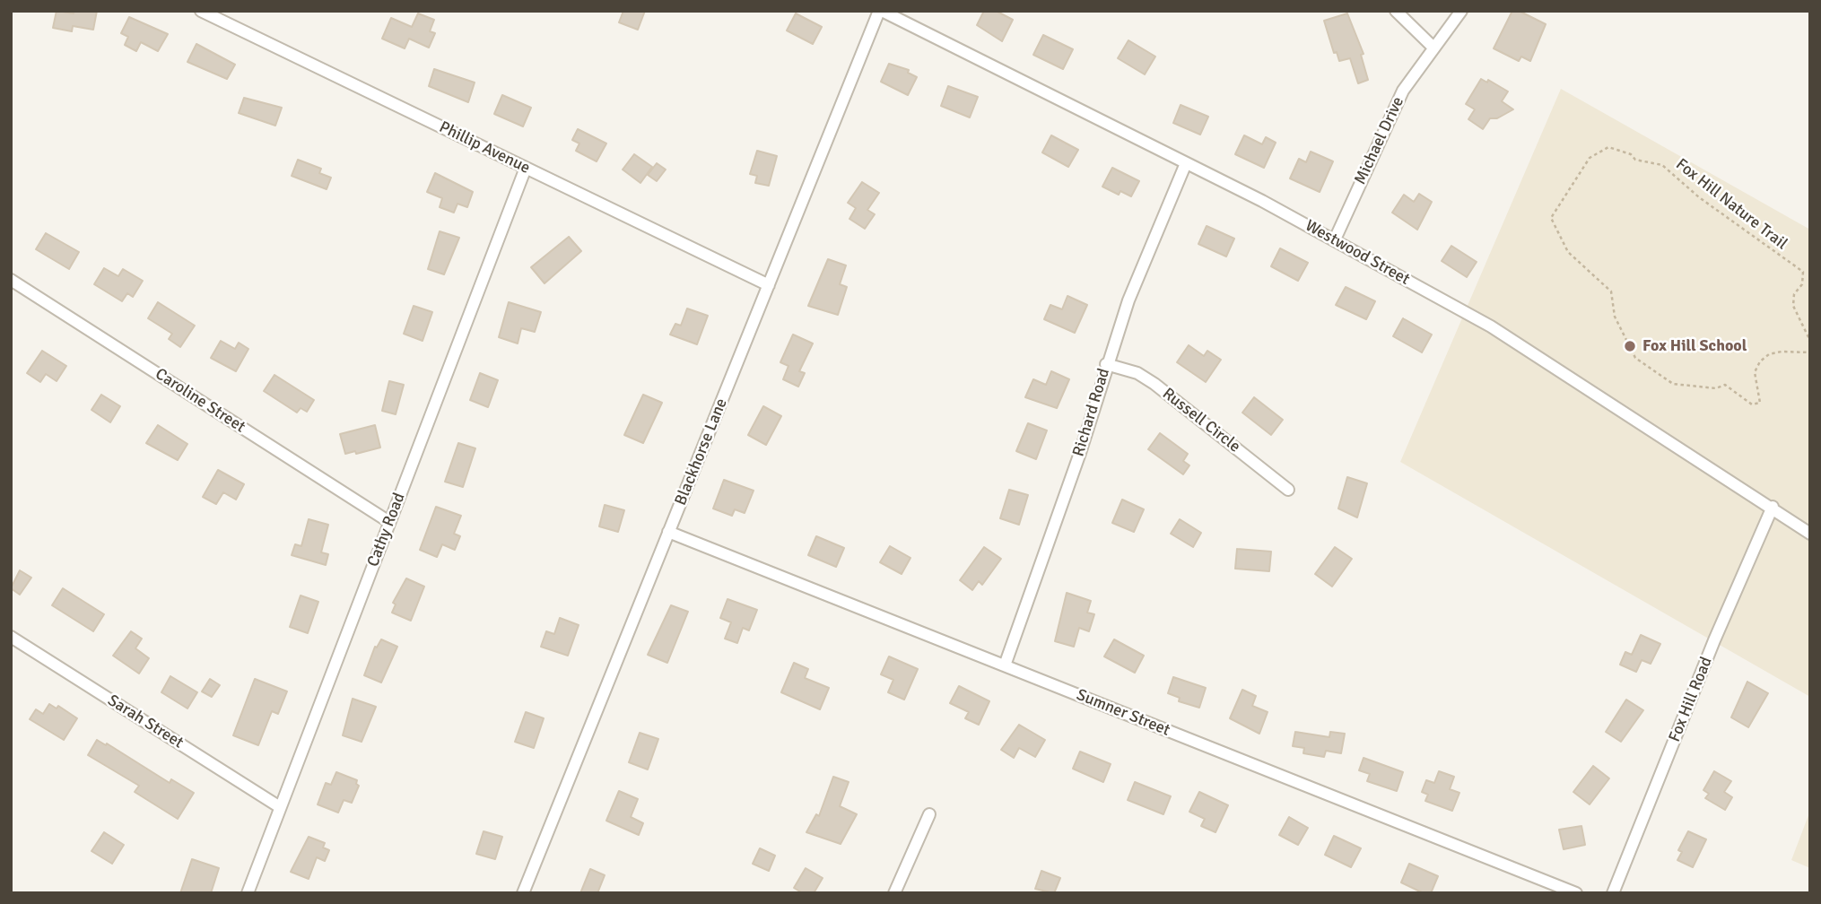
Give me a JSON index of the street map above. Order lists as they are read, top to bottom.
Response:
{
  "streets": {
    "street": [
      "Michael Drive",
      "Phillip Avenue",
      "Westwood Street",
      "Caroline Street",
      "Richard Road",
      "Russell Circle",
      "Blackhorse Lane",
      "Cathy Road",
      "Fox Hill Road",
      "Sumner Street",
      "Sarah Street"
    ],
    "path": ["Fox Hill Nature Trail"]
  },
  "crossings": [
    ["Michael Drive", "Westwood Street"],
    ["Phillip Avenue", "Blackhorse Lane"],
    ["Phillip Avenue", "Cathy Road"],
    ["Westwood Street", "Richard Road"],
    ["Westwood Street", "Blackhorse Lane"],
    ["Westwood Street", "Fox Hill Road"],
    ["Caroline Street", "Cathy Road"],
    ["Richard Road", "Russell Circle"],
    ["Richard Road", "Sumner Street"],
    ["Blackhorse Lane", "Sumner Street"],
    ["Cathy Road", "Sarah Street"]
  ],
  "places": ["Fox Hill School"]
}
